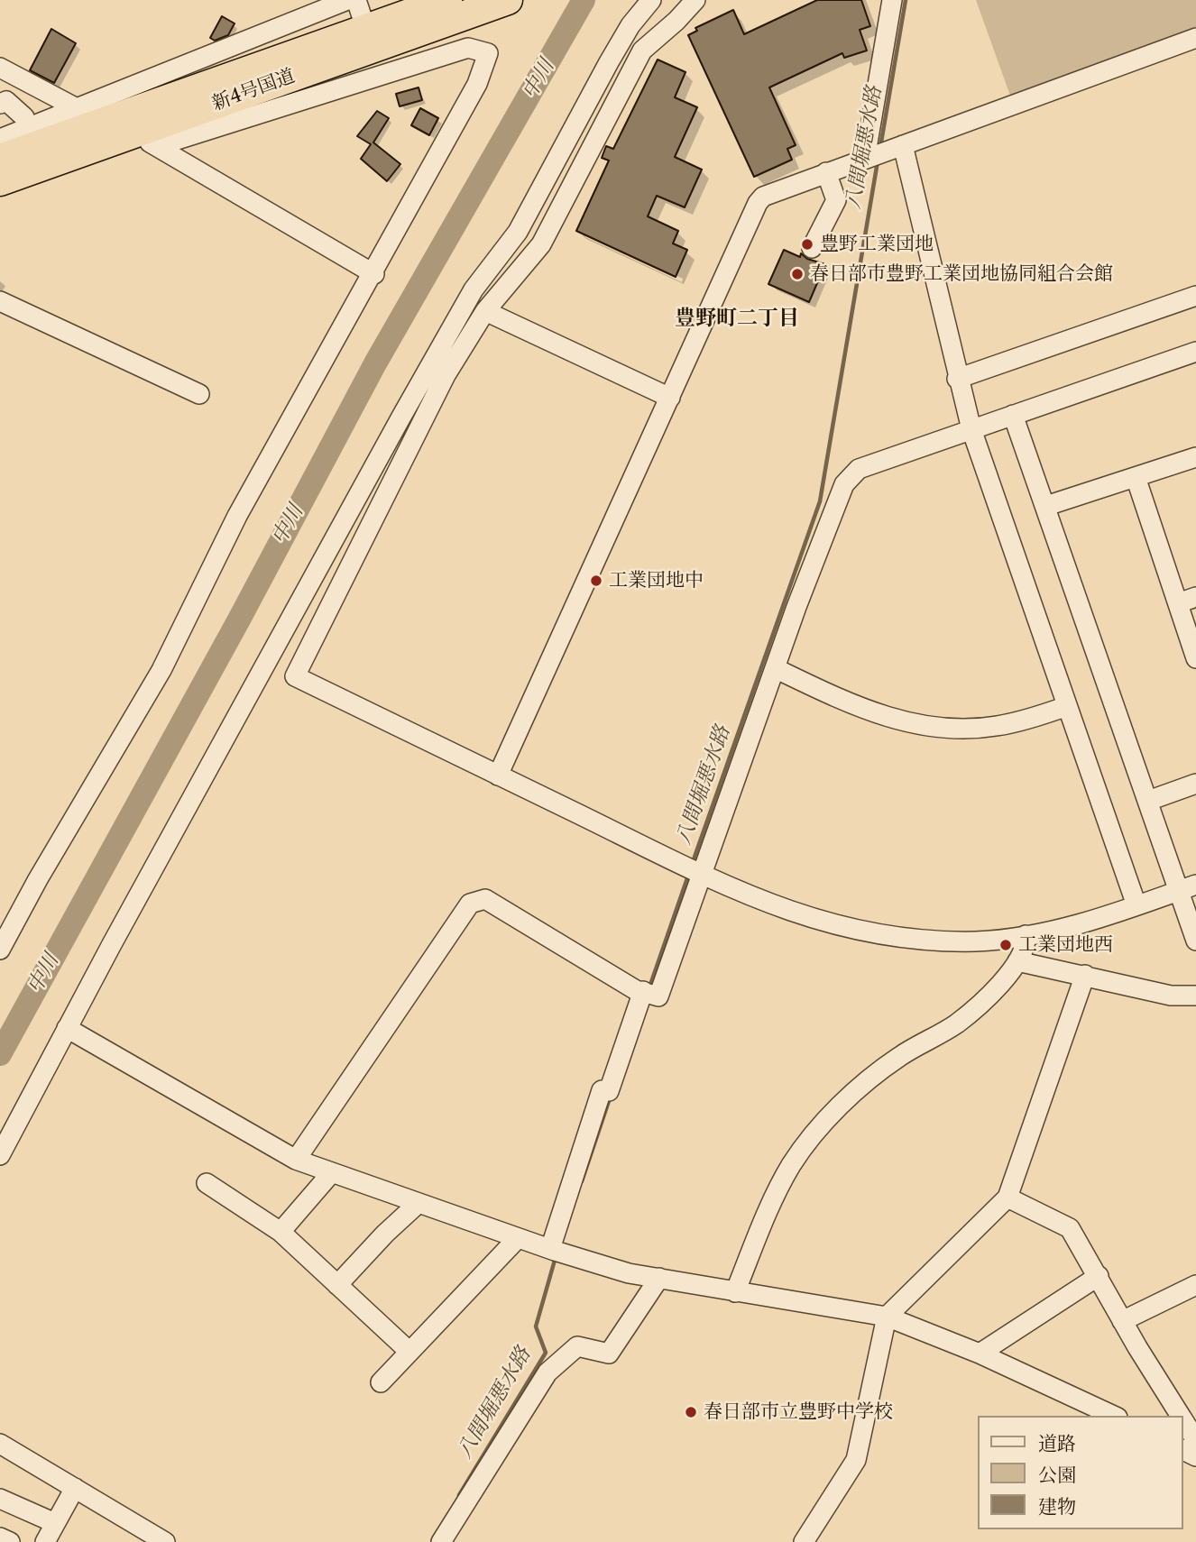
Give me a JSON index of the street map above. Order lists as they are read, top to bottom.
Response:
{
  "streets": {
    "highway": ["新4号国道"]
  },
  "districts": ["豊野町二丁目"],
  "water": ["中川", "八間堀悪水路"],
  "places": [
    "豊野工業団地",
    "春日部市豊野工業団地協同組合会館",
    "工業団地中",
    "工業団地西",
    "春日部市立豊野中学校"
  ],
  "legend": ["道路", "公園", "建物"]
}
